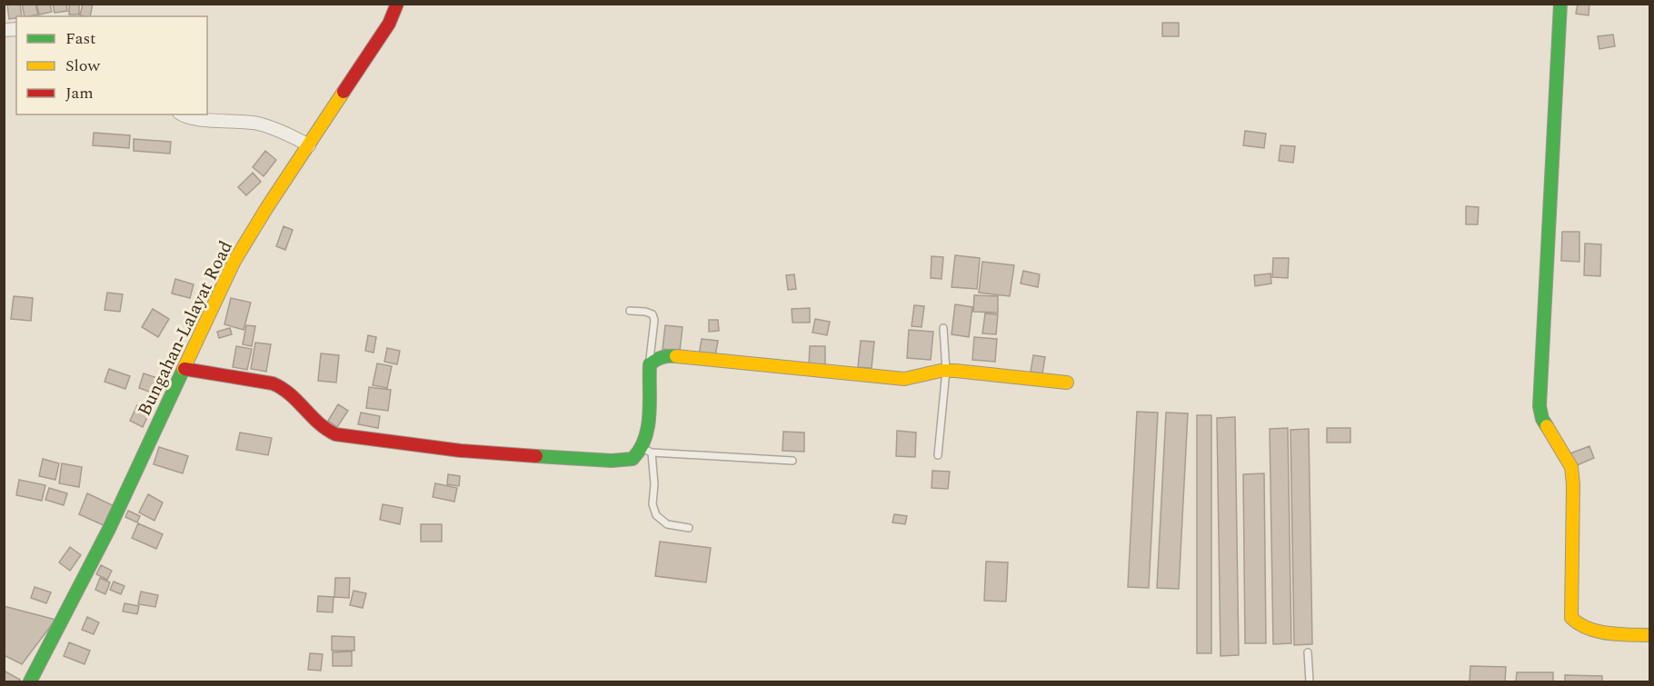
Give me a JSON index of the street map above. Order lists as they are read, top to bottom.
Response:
{
  "streets": {
    "street": ["Bungahan-Lalayat Road"]
  },
  "legend": ["Fast", "Slow", "Jam"]
}
